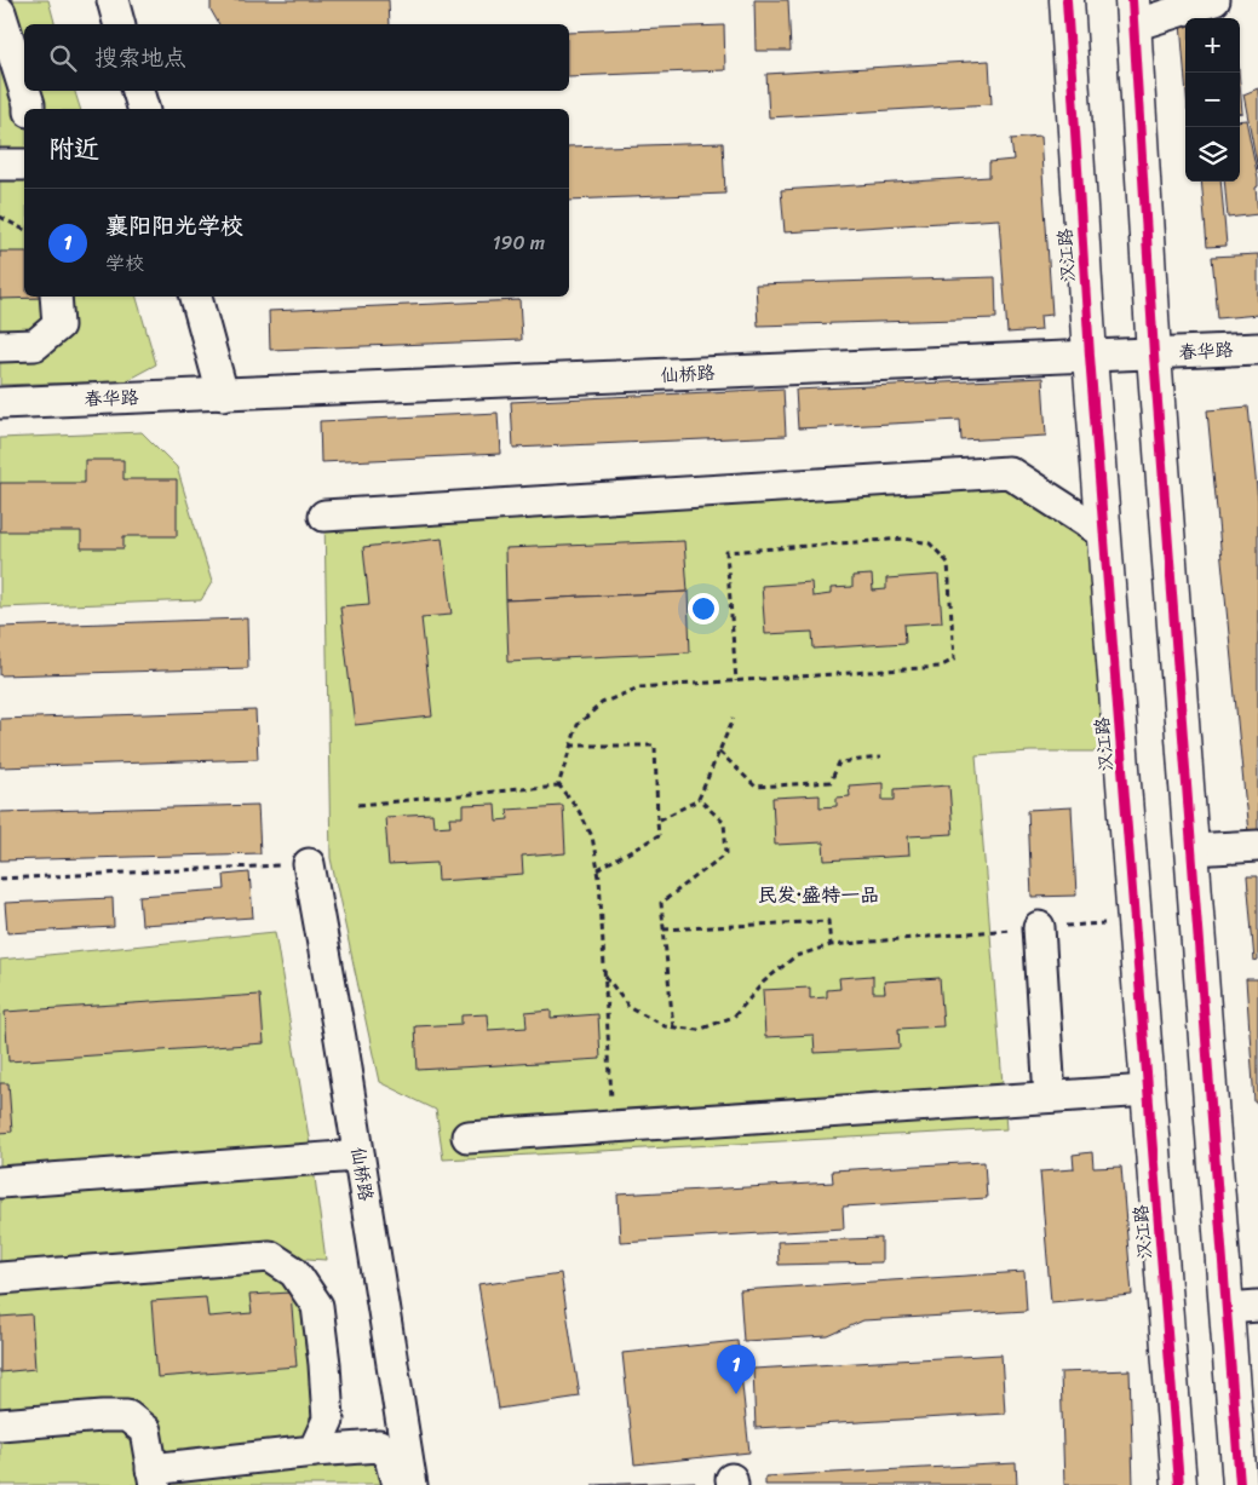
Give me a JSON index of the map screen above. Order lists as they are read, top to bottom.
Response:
{
  "streets": {
    "main road": ["汉江路"],
    "street": ["春华路", "仙桥路"]
  },
  "crossings": [
    ["汉江路", "仙桥路"],
    ["春华路", "仙桥路"]
  ],
  "districts": ["民发·盛特一品"],
  "page": {
    "map_buttons": ["+", "−"],
    "search": "搜索地点",
    "heading": "附近",
    "list": [
      {
        "mark": "1",
        "name": "襄阳阳光学校",
        "note": "学校",
        "value": "190 m"
      }
    ],
    "pins": "1"
  }
}
